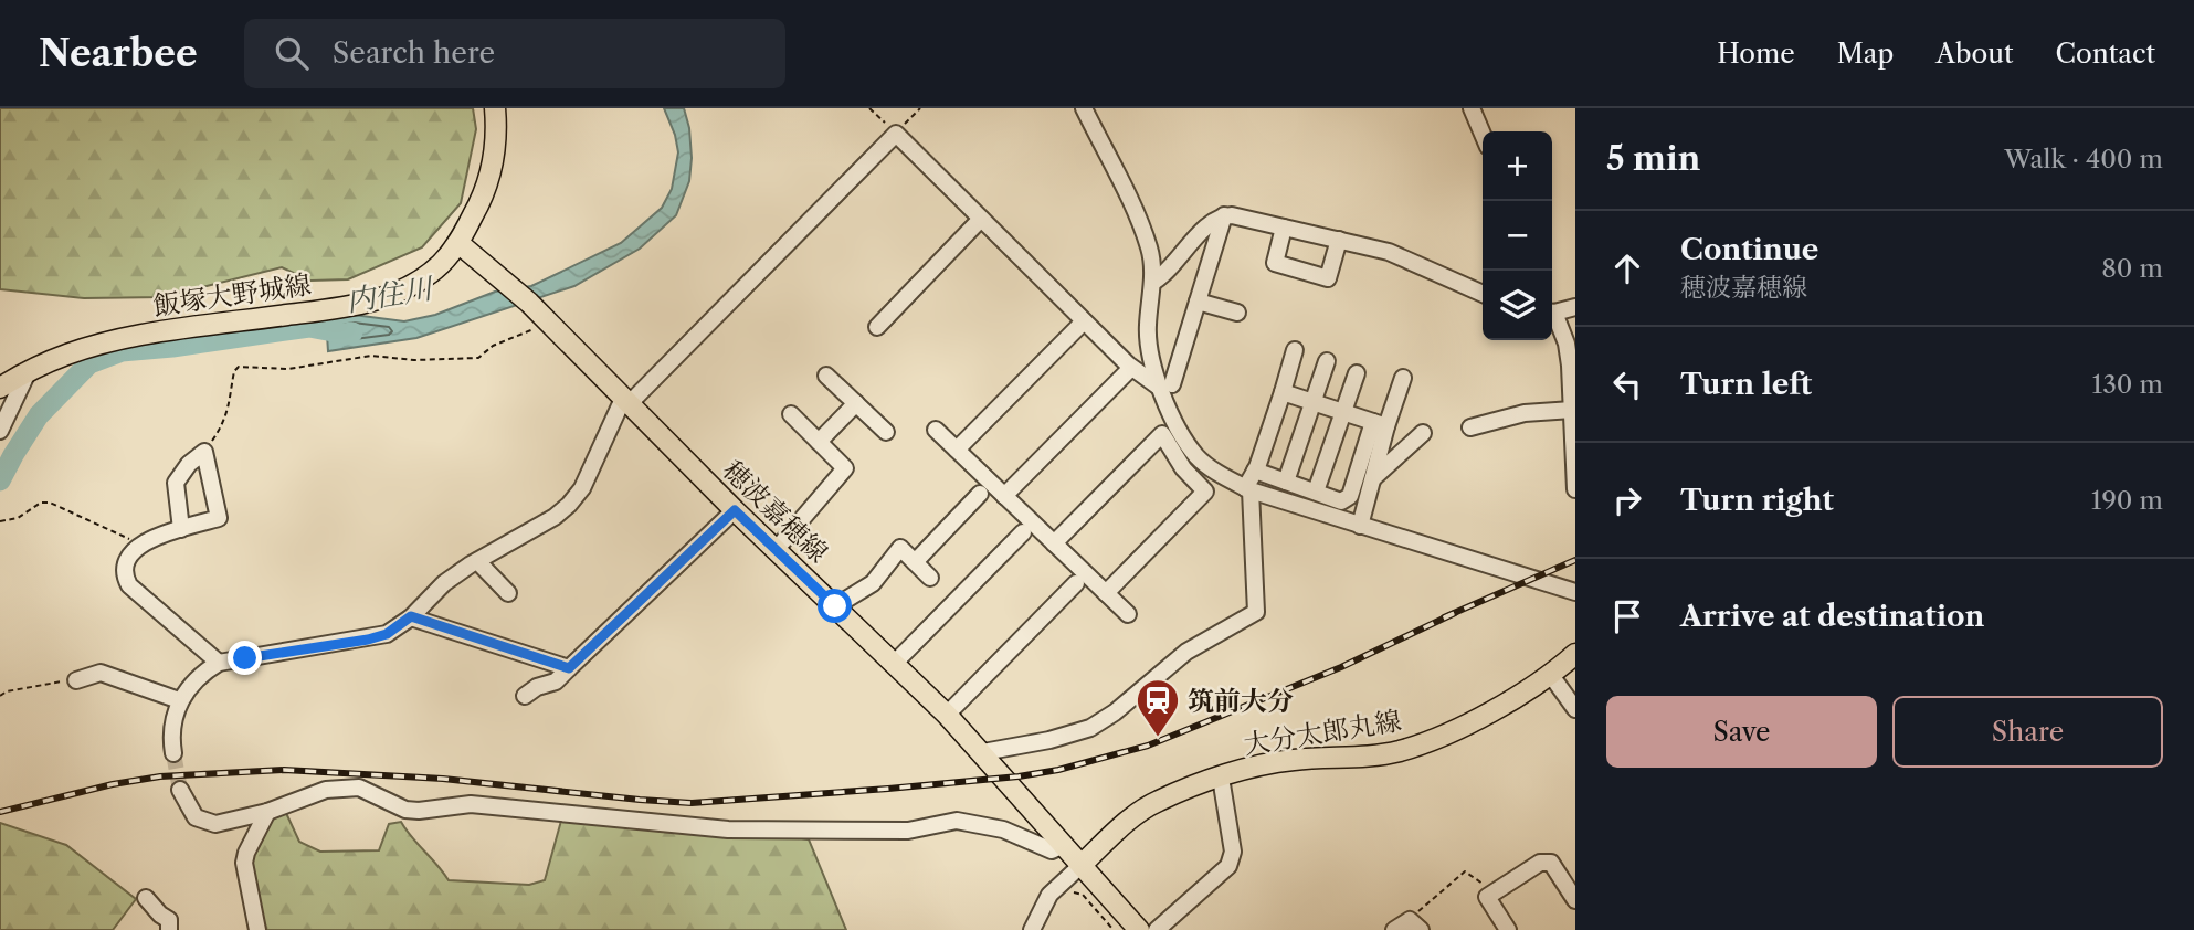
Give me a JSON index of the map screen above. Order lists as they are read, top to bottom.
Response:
{
  "streets": {
    "main road": ["飯塚大野城線", "穂波嘉穂線", "大分太郎丸線"]
  },
  "crossings": [
    ["飯塚大野城線", "穂波嘉穂線"],
    ["穂波嘉穂線", "大分太郎丸線"]
  ],
  "water": ["内住川"],
  "places": {
    "station": ["筑前大分"]
  },
  "page": {
    "header": "Nearbee",
    "search": "Search here",
    "nav": [
      "Home",
      "Map",
      "About",
      "Contact"
    ],
    "heading": ["5 min", "Walk · 400 m"],
    "map_buttons": ["+", "−"],
    "list": [
      ["Continue", "穂波嘉穂線", "80 m"],
      ["Turn left", "130 m"],
      ["Turn right", "190 m"],
      "Arrive at destination"
    ],
    "buttons": ["Save", "Share"]
  }
}
